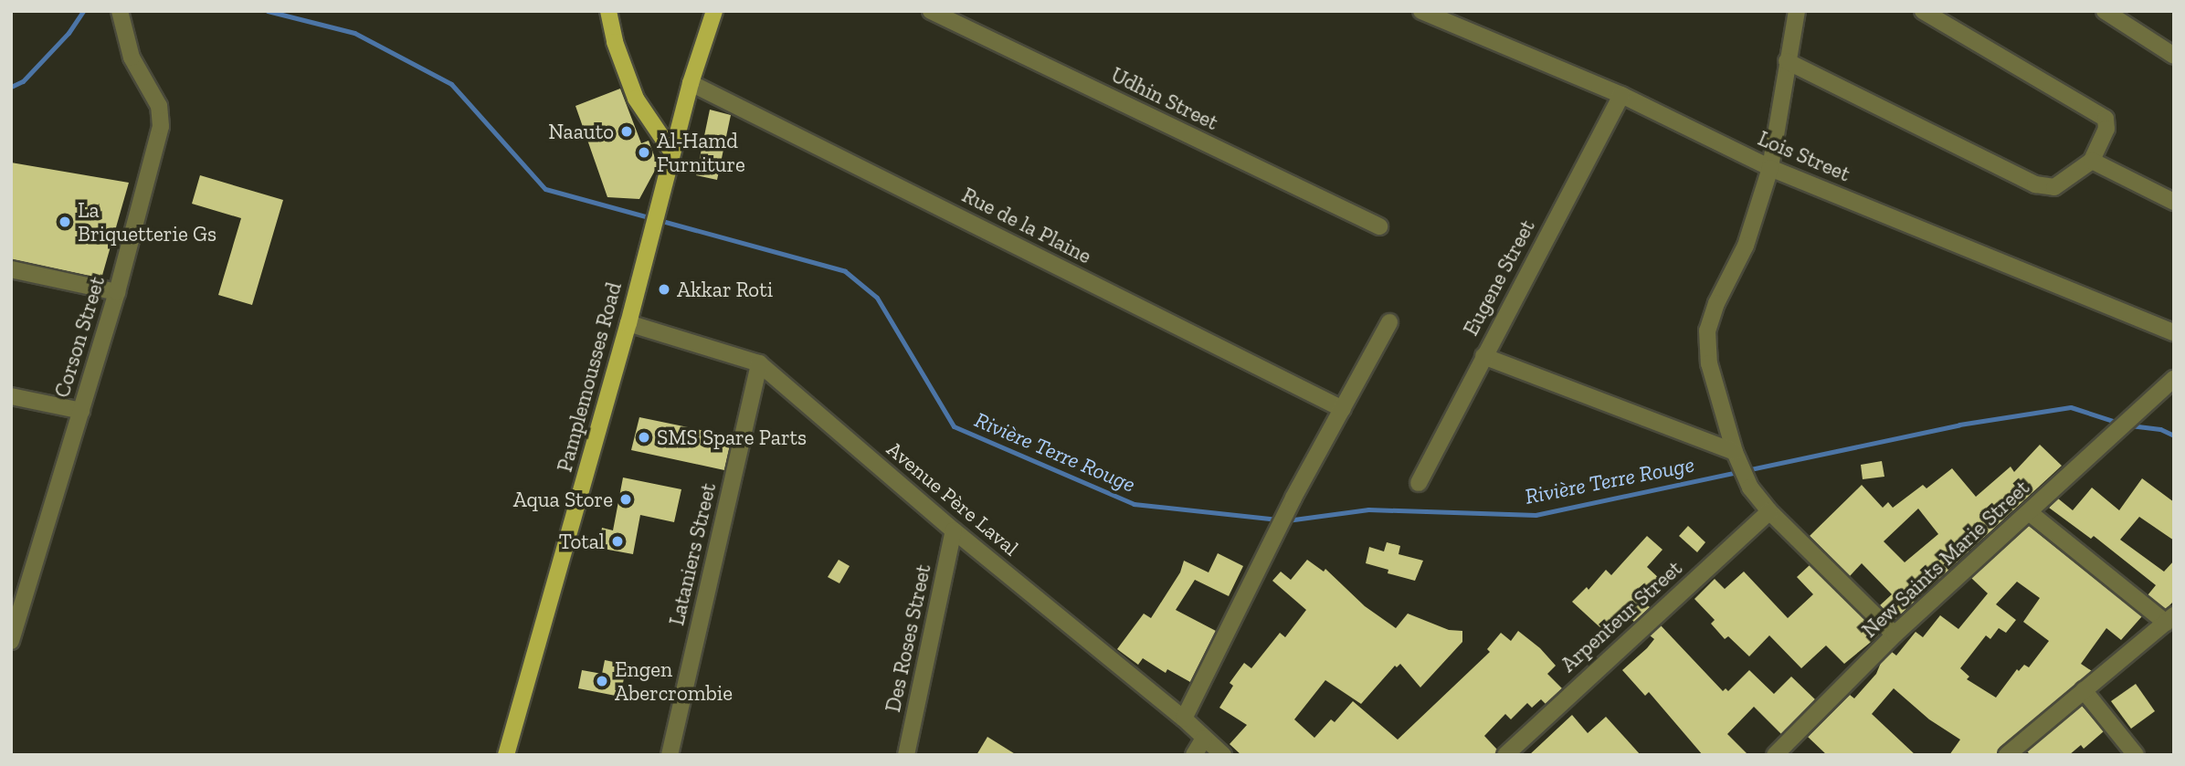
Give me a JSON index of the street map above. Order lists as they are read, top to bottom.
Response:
{
  "streets": {
    "main road": ["Pamplemousses Road"],
    "street": [
      "Udhin Street",
      "Lois Street",
      "Rue de la Plaine",
      "Eugene Street",
      "Corson Street",
      "Avenue Père Laval",
      "Lataniers Street",
      "New Saints Marie Street",
      "Arpenteur Street",
      "Des Roses Street"
    ]
  },
  "crossings": [
    ["Lois Street", "Eugene Street"],
    ["Rue de la Plaine", "Pamplemousses Road"],
    ["Pamplemousses Road", "Avenue Père Laval"],
    ["Avenue Père Laval", "Lataniers Street"],
    ["Avenue Père Laval", "Des Roses Street"]
  ],
  "water": ["Rivière Terre Rouge"],
  "places": [
    "Naauto",
    "Al-Hamd Furniture",
    "La Briquetterie Gs",
    "Akkar Roti",
    "SMS Spare Parts",
    "Aqua Store",
    "Total",
    "Engen Abercrombie"
  ]
}
